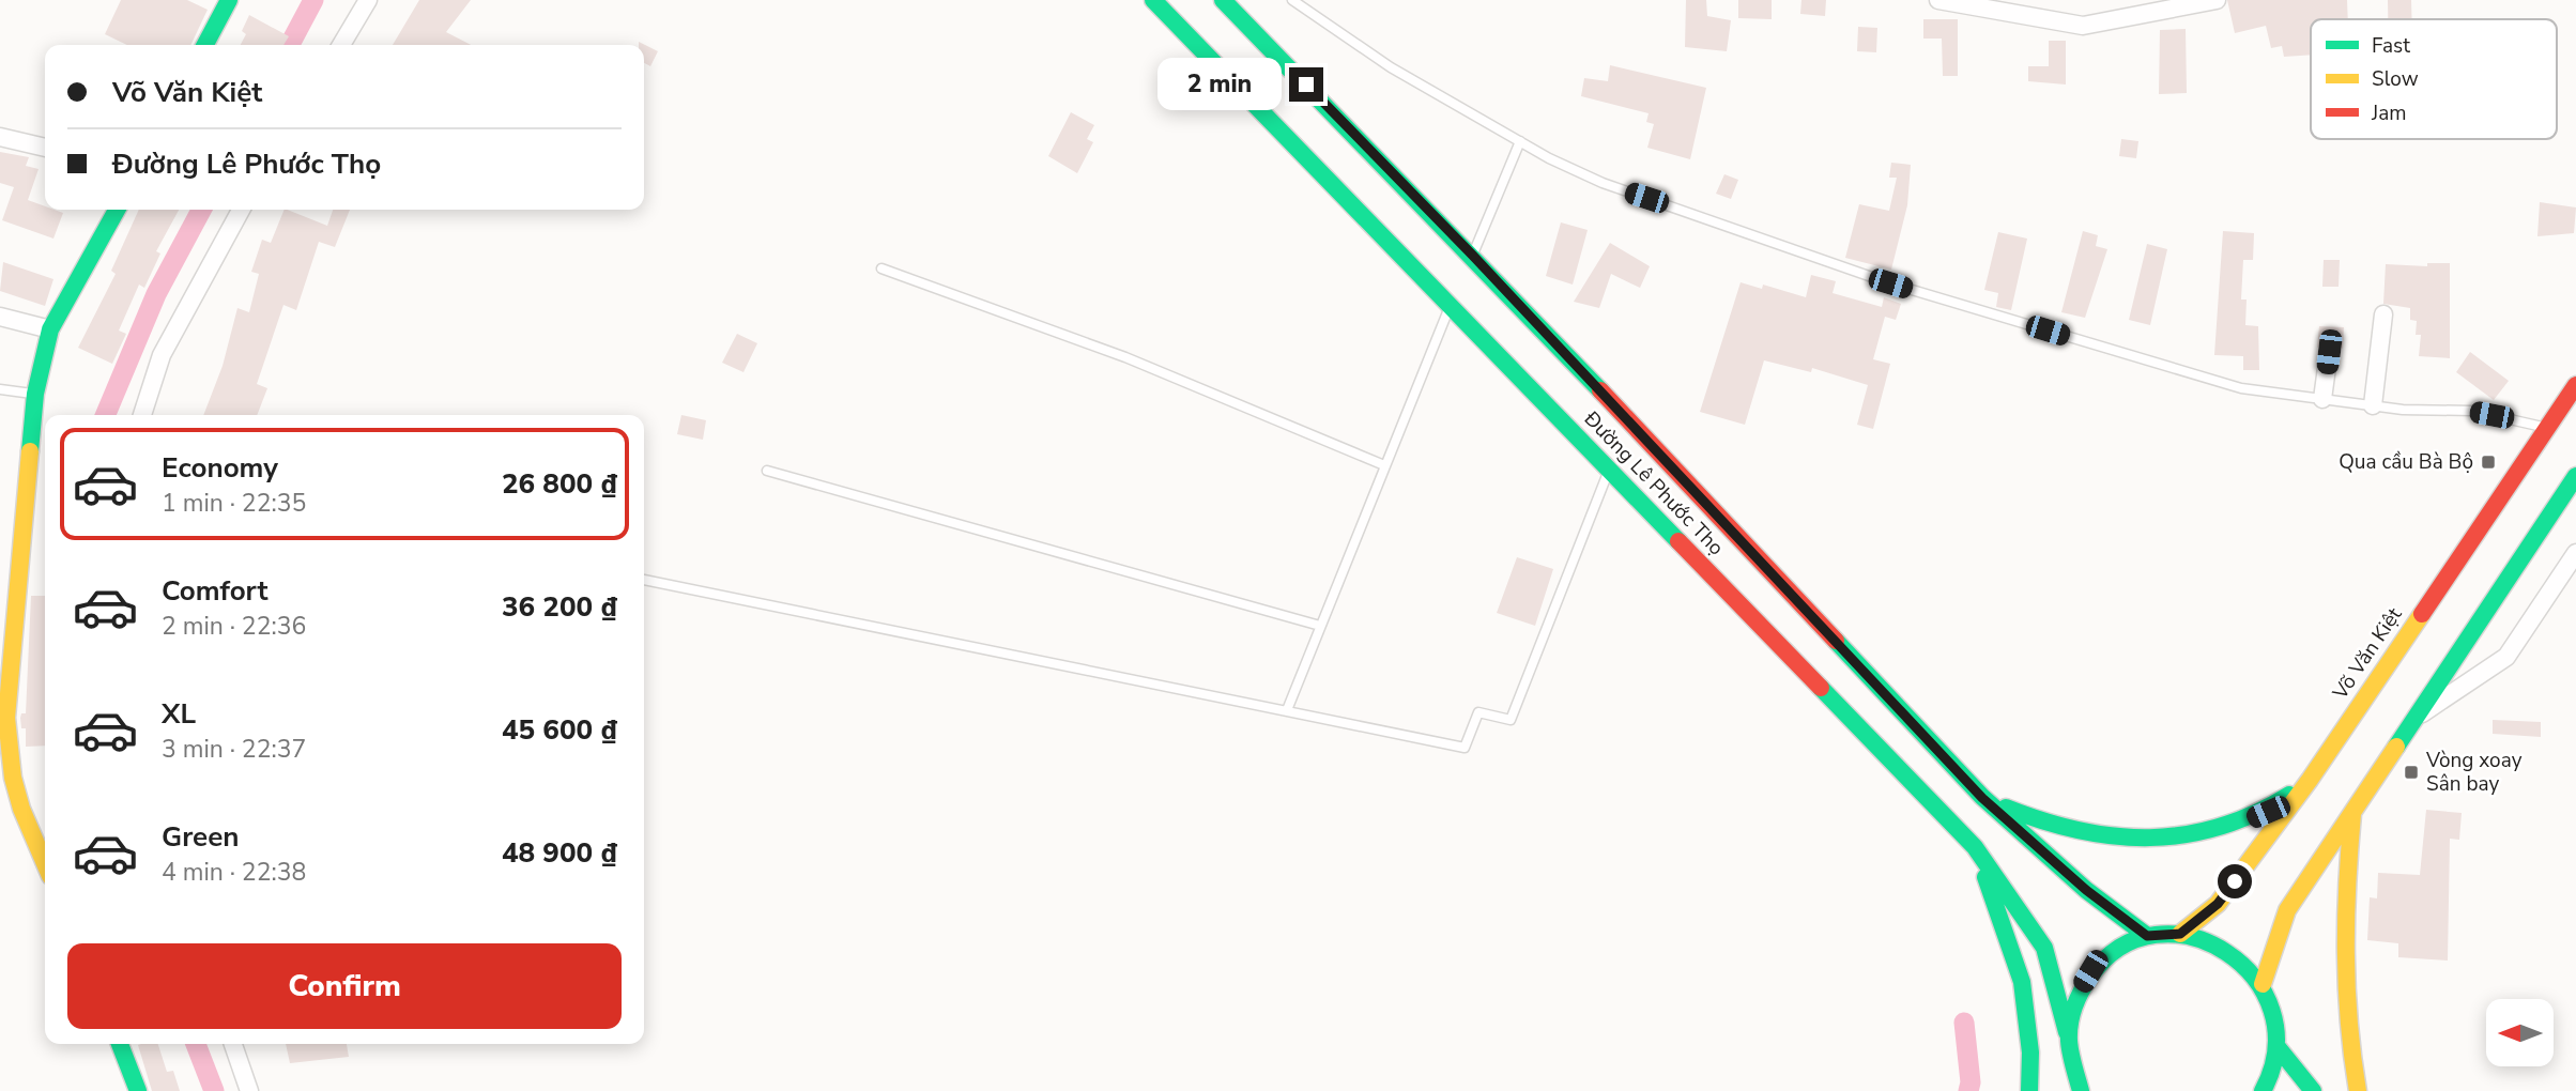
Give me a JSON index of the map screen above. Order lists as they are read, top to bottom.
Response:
{
  "streets": {
    "street": ["Đường Lê Phước Thọ", "Võ Văn Kiệt"]
  },
  "places": {
    "transit": ["Qua cầu Bà Bộ", "Vòng xoay Sân bay"]
  },
  "legend": ["Fast", "Slow", "Jam"],
  "north": "left",
  "page": {
    "banner": ["Võ Văn Kiệt", "Đường Lê Phước Thọ"],
    "bubble": "2 min",
    "list": [
      {
        "name": "Economy",
        "note": "1 min · 22:35",
        "value": "26 800 ₫"
      },
      {
        "name": "Comfort",
        "note": "2 min · 22:36",
        "value": "36 200 ₫"
      },
      {
        "name": "XL",
        "note": "3 min · 22:37",
        "value": "45 600 ₫"
      },
      {
        "name": "Green",
        "note": "4 min · 22:38",
        "value": "48 900 ₫"
      }
    ],
    "buttons": "Confirm"
  }
}
